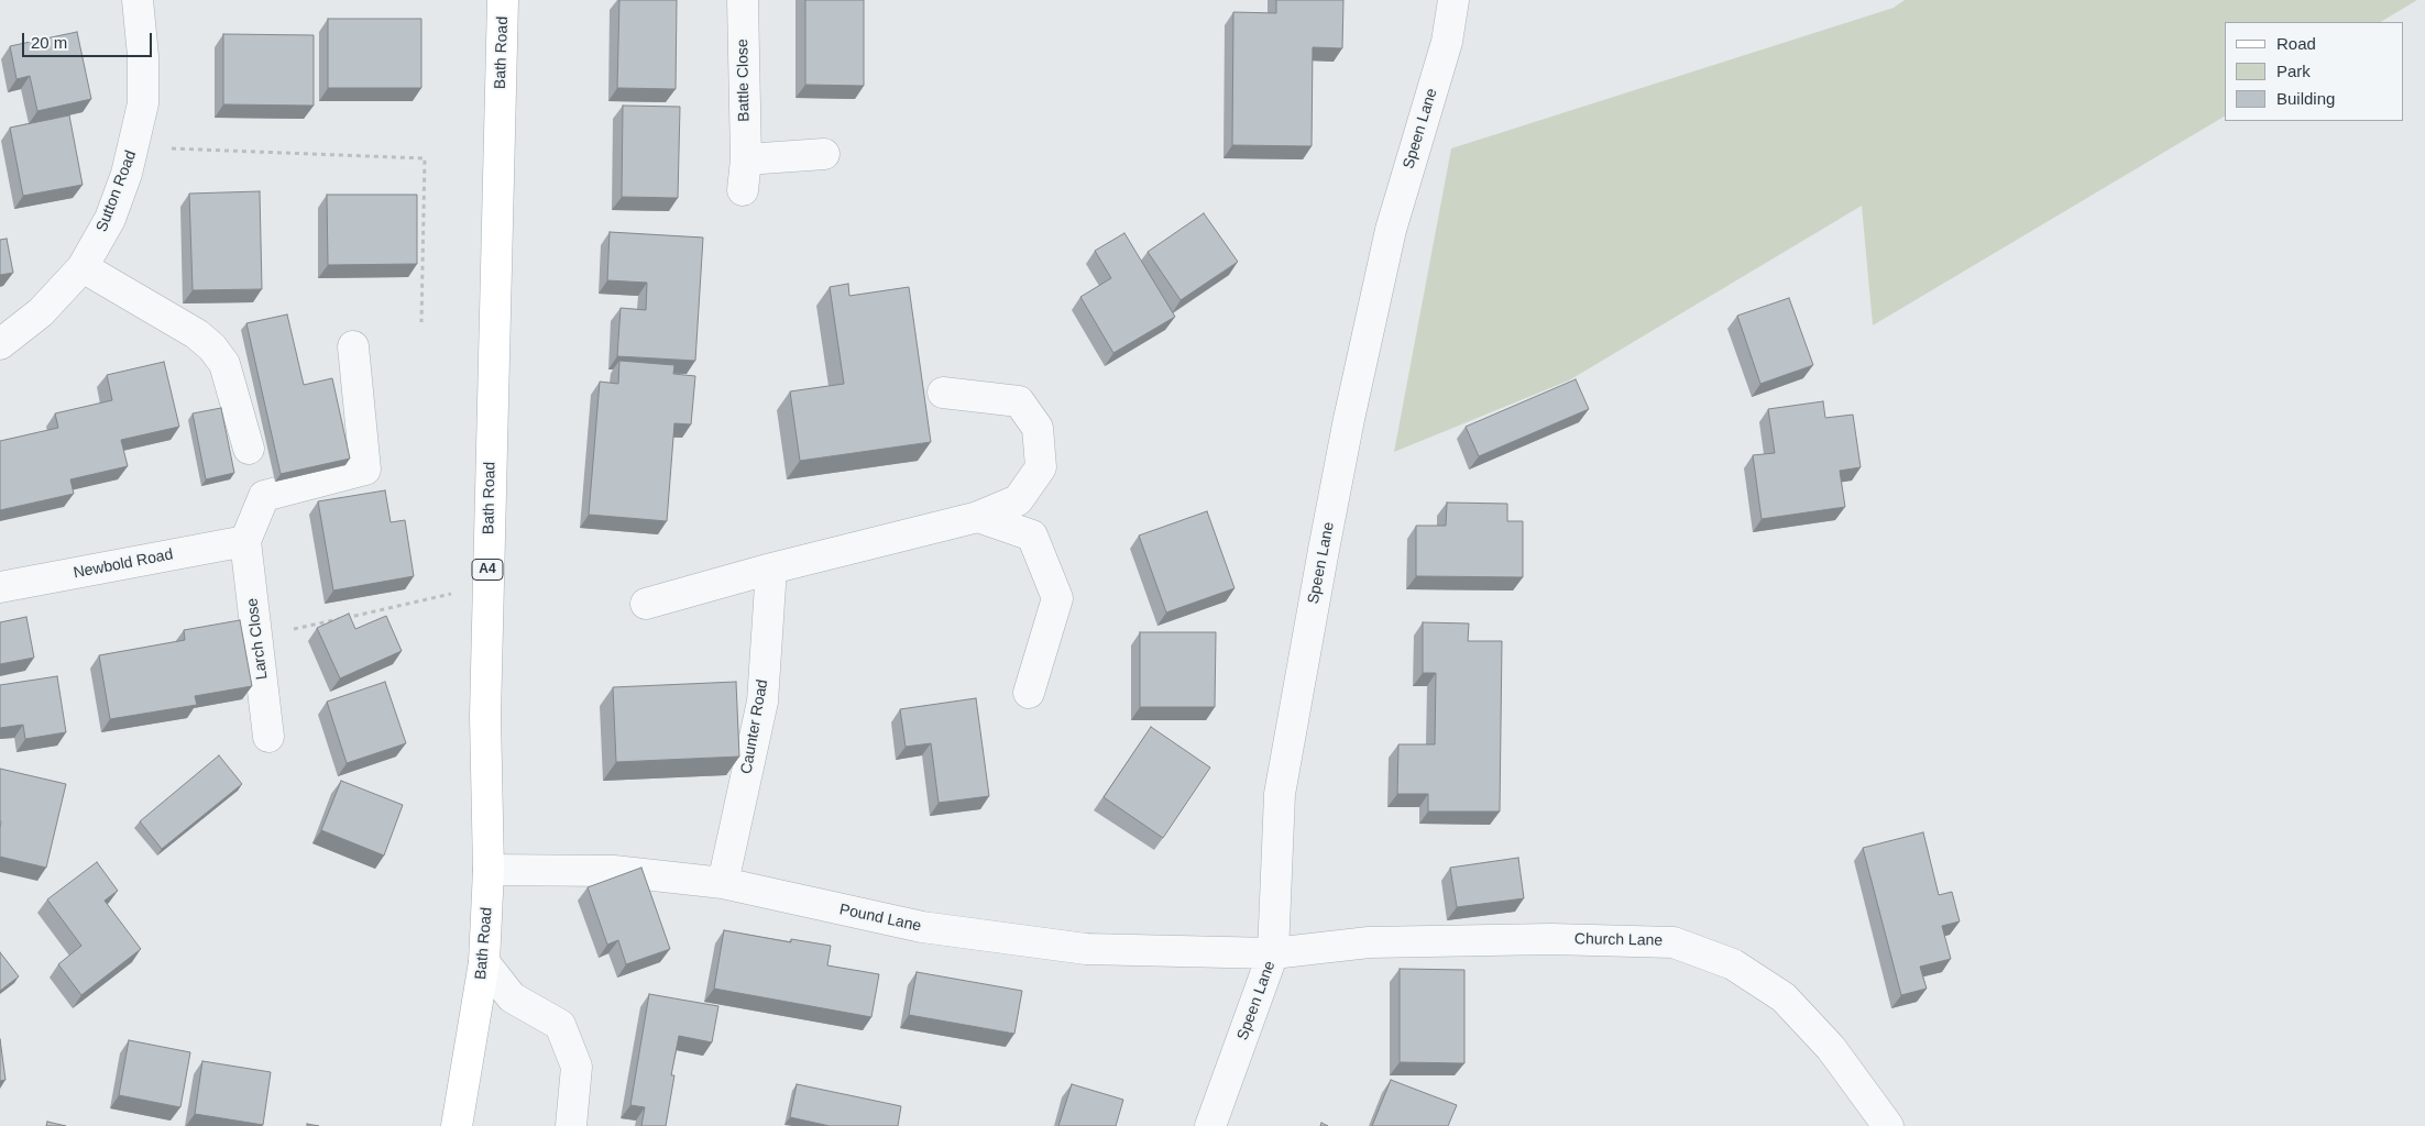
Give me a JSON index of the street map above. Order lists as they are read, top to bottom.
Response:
{
  "streets": {
    "main road": ["Bath Road", "A4"],
    "street": [
      "Battle Close",
      "Speen Lane",
      "Sutton Road",
      "Newbold Road",
      "Larch Close",
      "Caunter Road",
      "Pound Lane",
      "Church Lane"
    ]
  },
  "crossings": [
    ["Bath Road", "Pound Lane"],
    ["Speen Lane", "Pound Lane"],
    ["Speen Lane", "Church Lane"],
    ["Newbold Road", "Larch Close"],
    ["Caunter Road", "Pound Lane"],
    ["Pound Lane", "Church Lane"]
  ],
  "legend": ["Road", "Park", "Building"],
  "scale_bar": "20 m"
}
